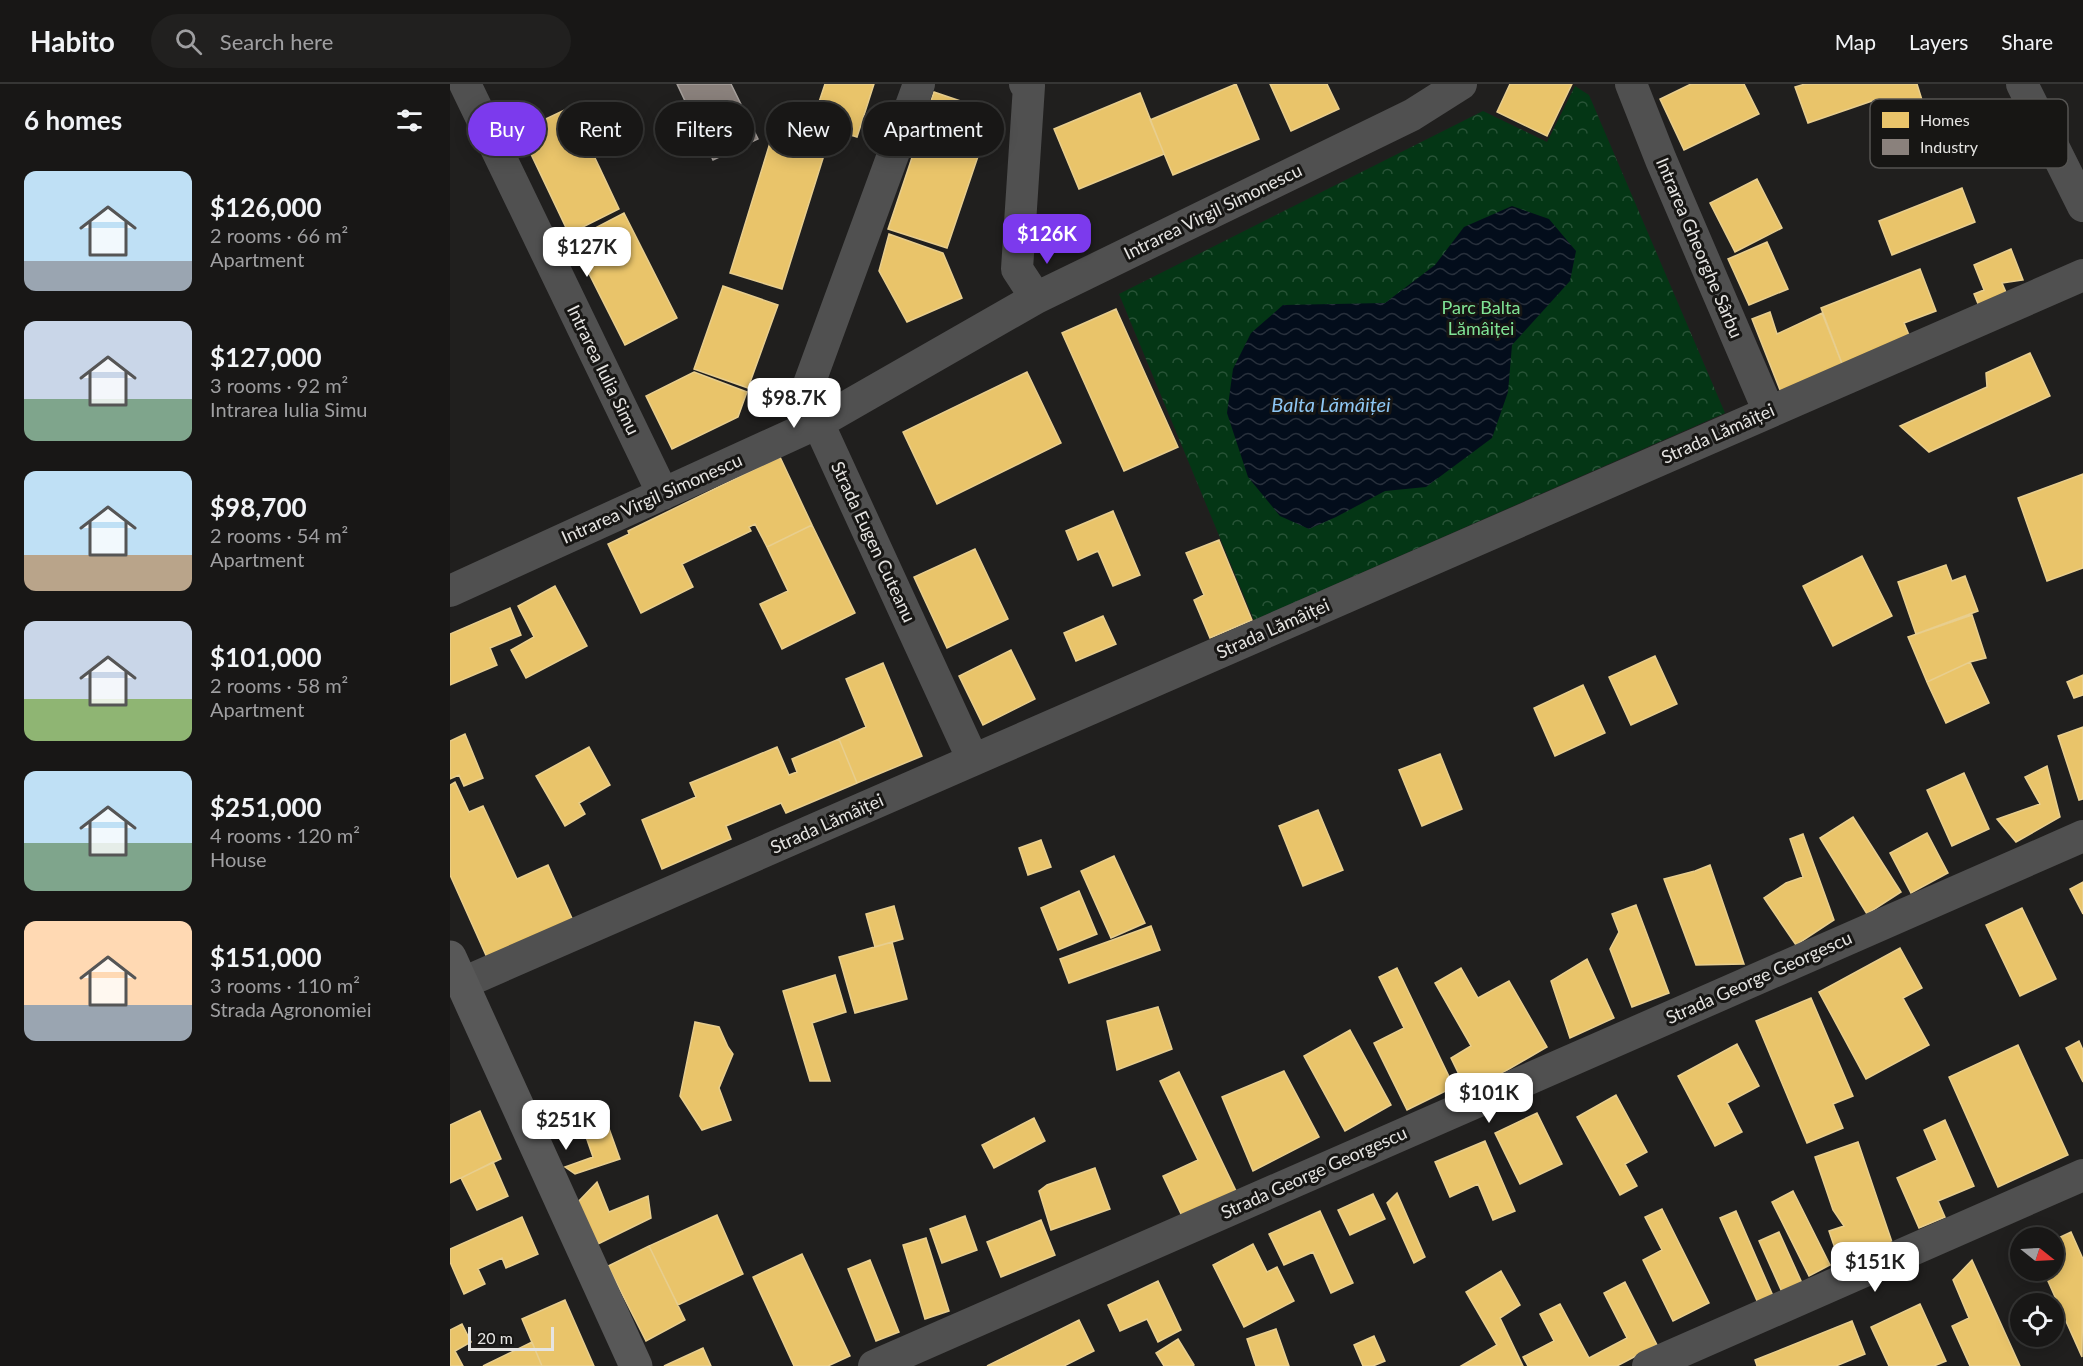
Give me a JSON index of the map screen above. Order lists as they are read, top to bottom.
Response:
{
  "streets": {
    "street": [
      "Intrarea Virgil Simonescu",
      "Intrarea Gheorghe Sârbu",
      "Intrarea Iulia Simu",
      "Strada Lămâiței",
      "Strada Eugen Cuteanu",
      "Strada George Georgescu"
    ]
  },
  "crossings": [
    ["Intrarea Virgil Simonescu", "Intrarea Iulia Simu"],
    ["Intrarea Virgil Simonescu", "Strada Eugen Cuteanu"],
    ["Intrarea Gheorghe Sârbu", "Strada Lămâiței"],
    ["Strada Lămâiței", "Strada Eugen Cuteanu"]
  ],
  "water": ["Balta Lămâiței"],
  "parks": ["Parc Balta Lămâiței"],
  "legend": ["Homes", "Industry"],
  "scale_bar": "20 m",
  "north": "right",
  "page": {
    "header": "Habito",
    "search": "Search here",
    "nav": ["Map", "Layers", "Share"],
    "heading": "6 homes",
    "chip": [
      "Buy",
      "Rent",
      "Filters",
      "New",
      "Apartment"
    ],
    "list": [
      {
        "name": "$126,000",
        "note": "2 rooms · 66 m² · Apartment"
      },
      {
        "name": "$127,000",
        "note": "3 rooms · 92 m² · Intrarea Iulia Simu"
      },
      {
        "name": "$98,700",
        "note": "2 rooms · 54 m² · Apartment"
      },
      {
        "name": "$101,000",
        "note": "2 rooms · 58 m² · Apartment"
      },
      {
        "name": "$251,000",
        "note": "4 rooms · 120 m² · House"
      },
      {
        "name": "$151,000",
        "note": "3 rooms · 110 m² · Strada Agronomiei"
      }
    ],
    "price": [
      "$126K",
      "$127K",
      "$98.7K",
      "$101K",
      "$251K",
      "$151K"
    ],
    "scale": "20 m"
  }
}
